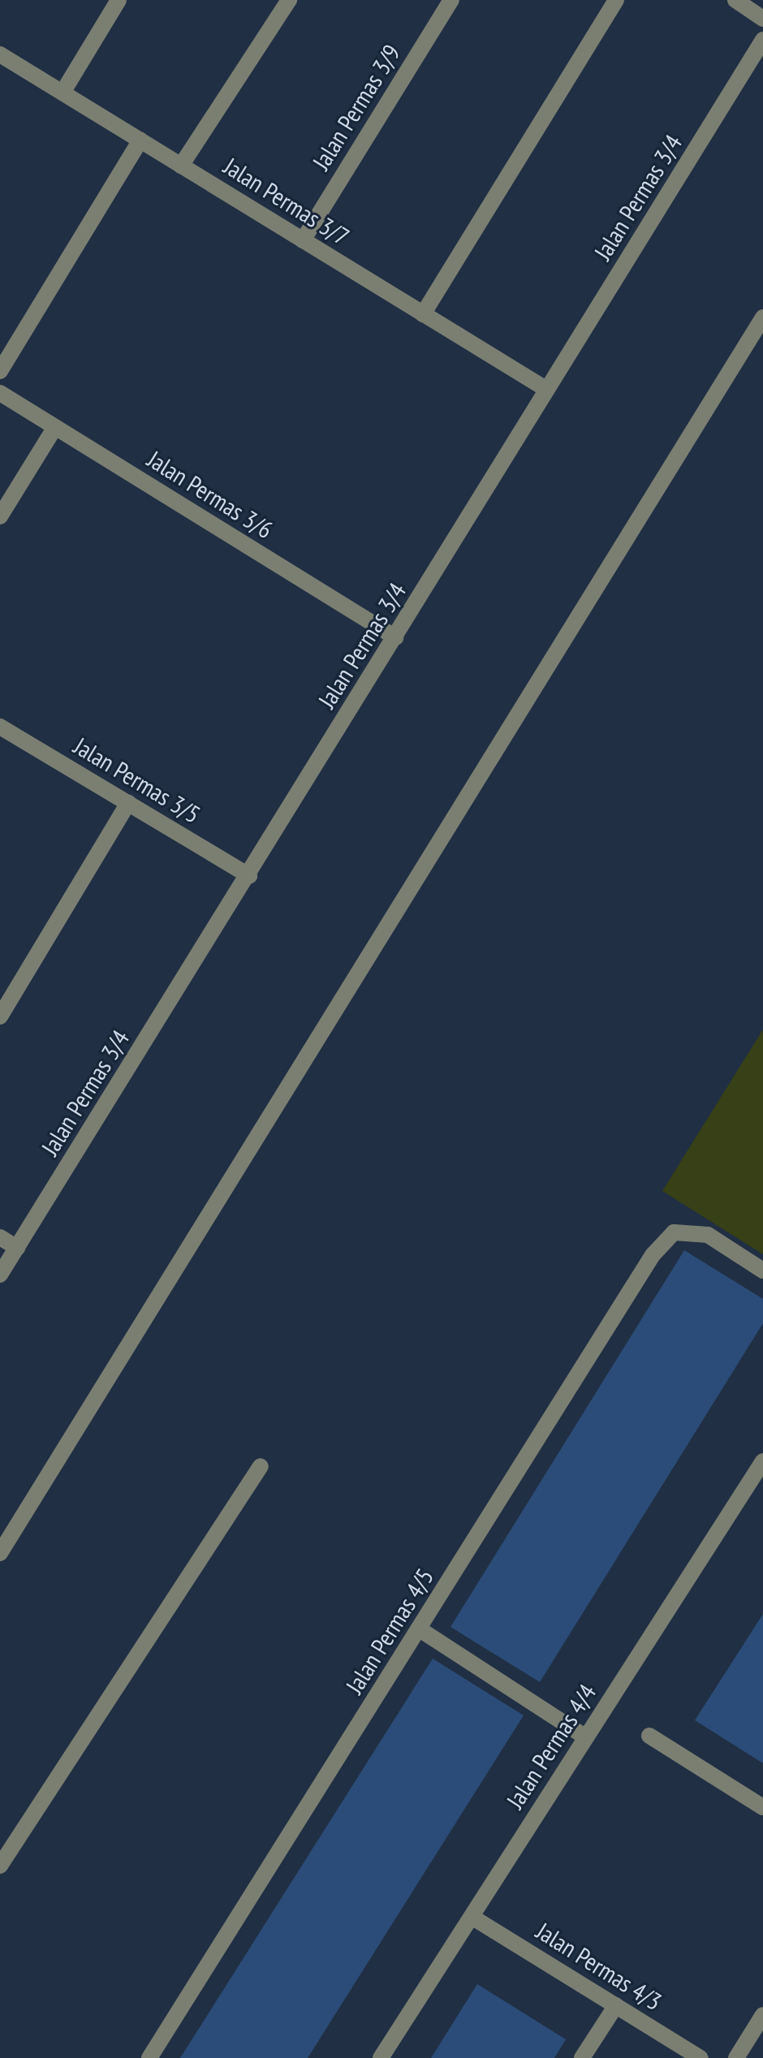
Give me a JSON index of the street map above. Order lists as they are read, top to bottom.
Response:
{
  "streets": {
    "street": [
      "Jalan Permas 3/9",
      "Jalan Permas 3/4",
      "Jalan Permas 3/7",
      "Jalan Permas 3/6",
      "Jalan Permas 3/5",
      "Jalan Permas 4/5",
      "Jalan Permas 4/4",
      "Jalan Permas 4/3"
    ]
  },
  "crossings": [
    ["Jalan Permas 3/9", "Jalan Permas 3/7"],
    ["Jalan Permas 3/4", "Jalan Permas 3/7"],
    ["Jalan Permas 3/4", "Jalan Permas 3/6"],
    ["Jalan Permas 3/4", "Jalan Permas 3/5"],
    ["Jalan Permas 4/4", "Jalan Permas 4/3"]
  ]
}
